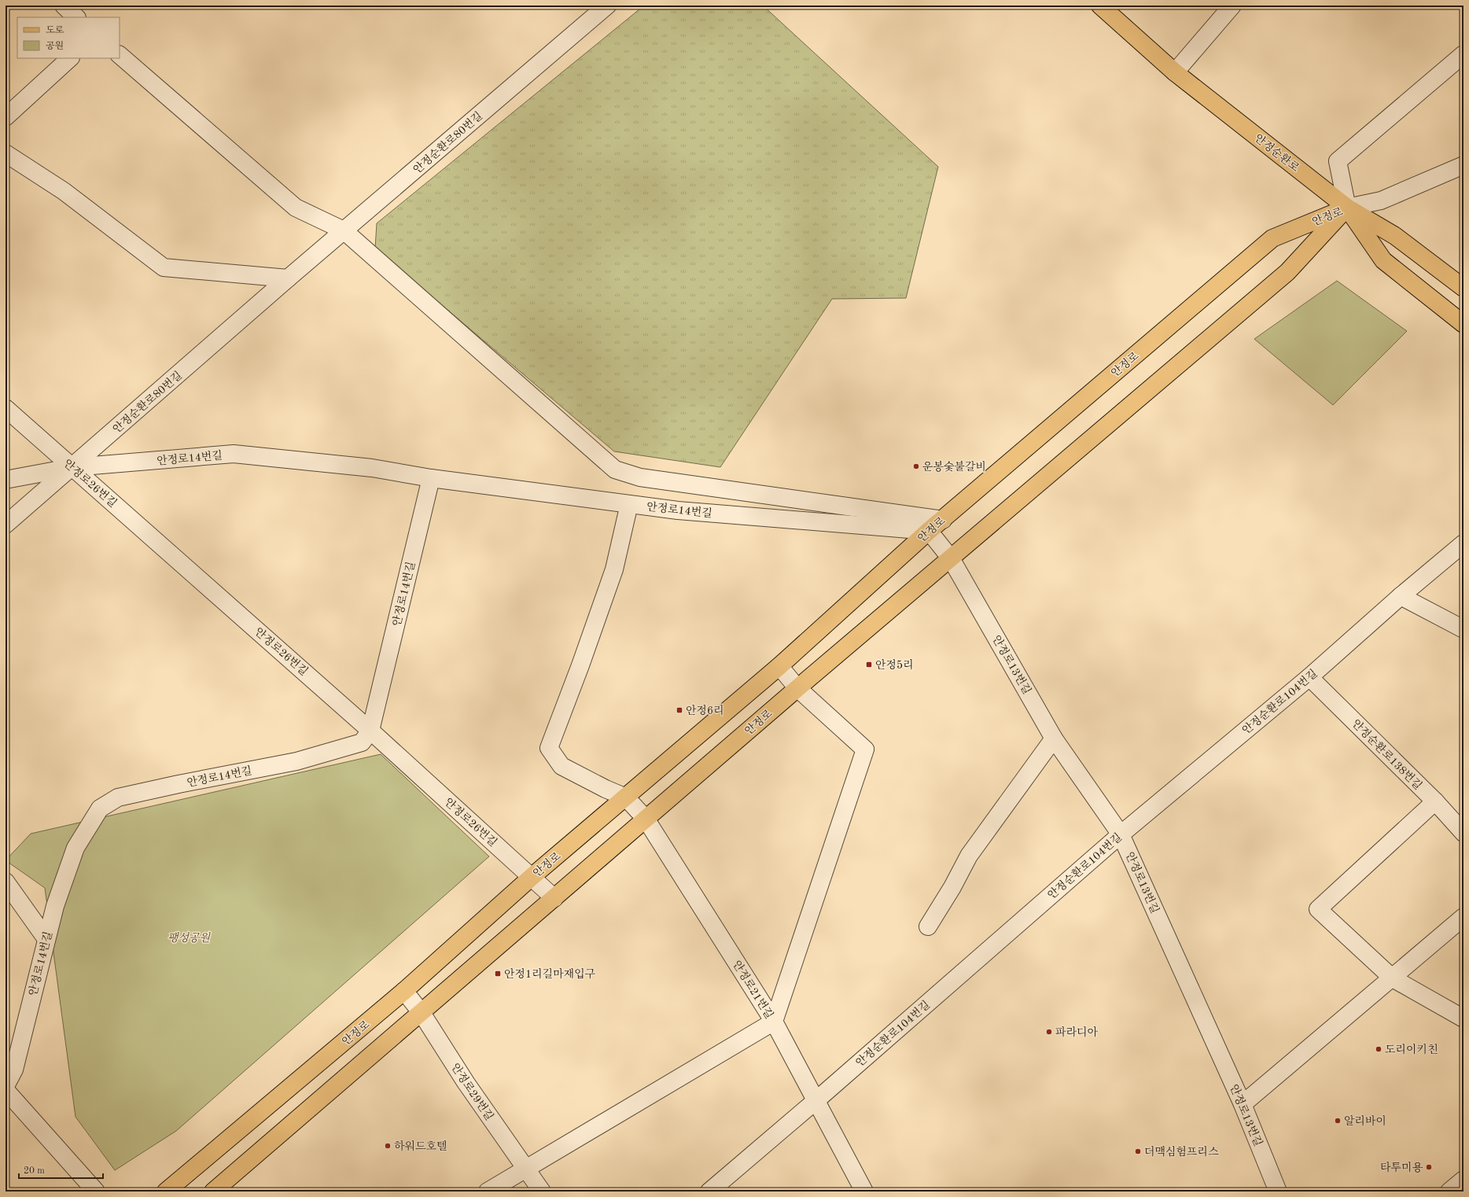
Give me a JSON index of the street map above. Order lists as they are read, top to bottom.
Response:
{
  "streets": {
    "main road": ["안정순환로", "안정로"],
    "street": [
      "안정순환로80번길",
      "안정로14번길",
      "안정로26번길",
      "안정로13번길",
      "안정순환로104번길",
      "안정순환로138번길",
      "안정로21번길",
      "안정로29번길"
    ]
  },
  "crossings": [
    ["안정순환로80번길", "안정로14번길"],
    ["안정순환로80번길", "안정로26번길"],
    ["안정순환로", "안정로"],
    ["안정로", "안정로14번길"],
    ["안정로", "안정로26번길"],
    ["안정로", "안정로13번길"],
    ["안정로", "안정로21번길"],
    ["안정로", "안정로29번길"],
    ["안정로14번길", "안정로26번길"],
    ["안정로14번길", "안정로13번길"],
    ["안정로13번길", "안정순환로104번길"],
    ["안정순환로104번길", "안정순환로138번길"],
    ["안정순환로104번길", "안정로21번길"]
  ],
  "parks": ["팽성공원"],
  "places": {
    "other": [
      "운봉숯불갈비",
      "파라디아",
      "도리이키친",
      "알리바이",
      "하워드호텔",
      "더맥심험프리스",
      "타투미용"
    ],
    "transit": ["안정5리", "안정6리", "안정1리길마재입구"]
  },
  "legend": ["도로", "공원"],
  "scale_bar": "20 m"
}
